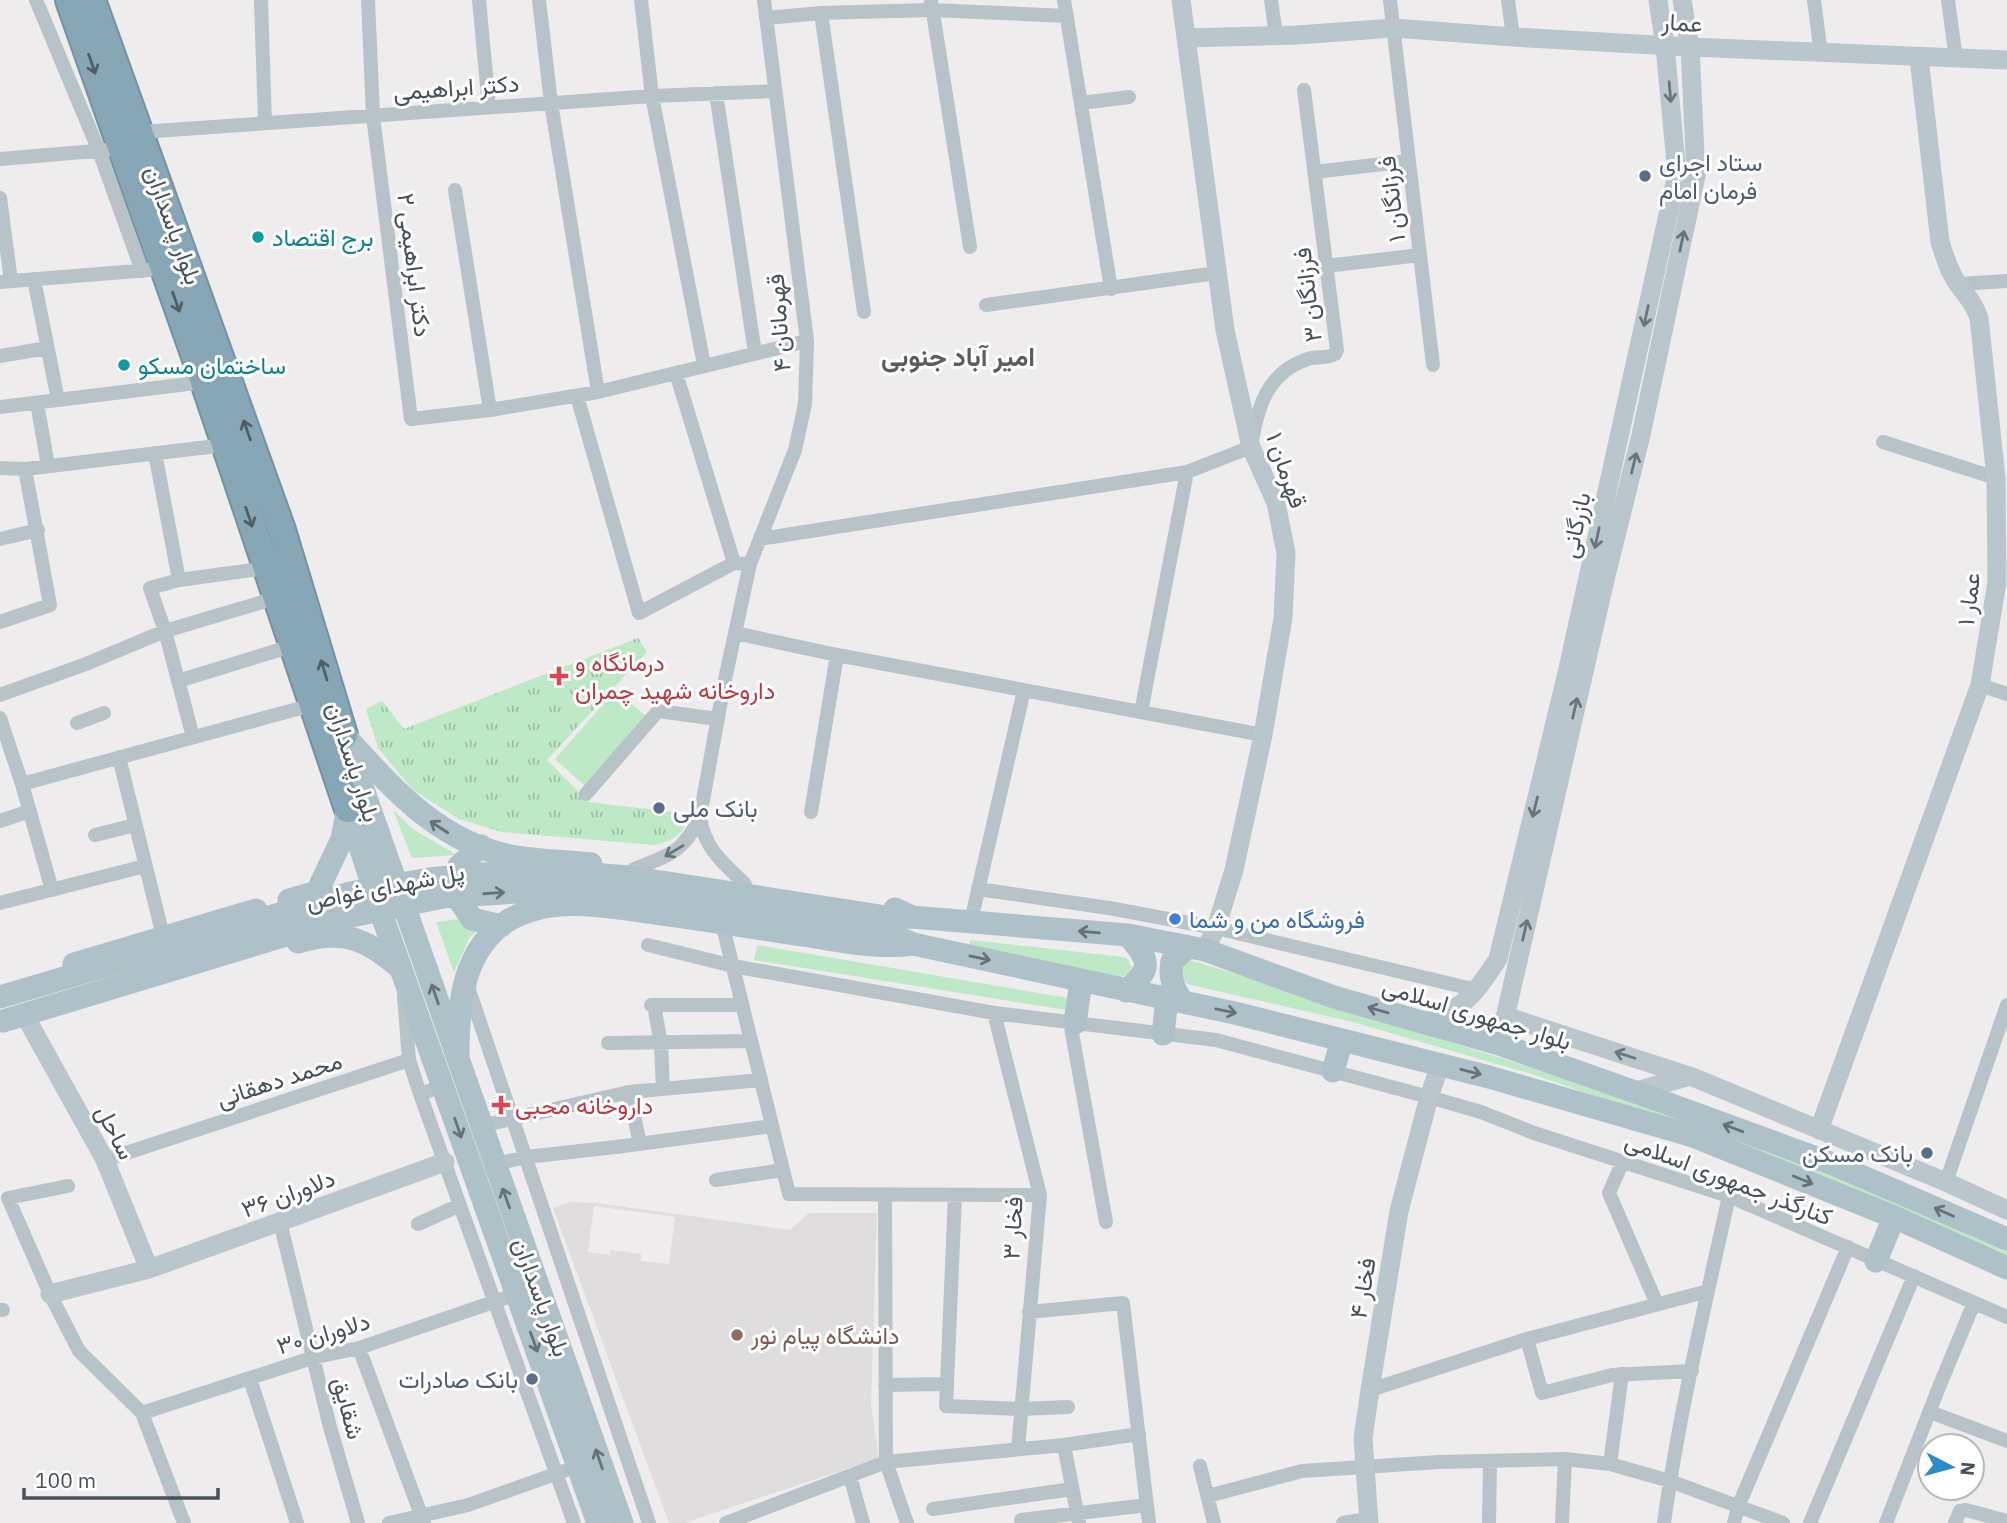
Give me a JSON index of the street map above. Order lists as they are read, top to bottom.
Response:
{
  "streets": {
    "highway": ["بلوار پاسداران"],
    "main road": ["پل شهدای غواص", "بلوار جمهوری اسلامی"],
    "street": [
      "عمار",
      "دکتر ابراهیمی",
      "فرزانگان ۱",
      "دکتر ابراهیمی ۲",
      "فرزانگان ۳",
      "قهرمانان ۴",
      "قهرمان ۱",
      "بازرگانی",
      "عمار ۱",
      "محمد دهقانی",
      "ساحل",
      "کنارگذر جمهوری اسلامی",
      "دلاوران ۳۶",
      "فخار ۳",
      "فخار ۴",
      "دلاوران ۳۰",
      "شقایق"
    ]
  },
  "crossings": [
    ["عمار", "فرزانگان ۱"],
    ["عمار", "قهرمان ۱"],
    ["عمار", "بازرگانی"],
    ["عمار", "عمار ۱"],
    ["دکتر ابراهیمی", "بلوار پاسداران"],
    ["دکتر ابراهیمی", "دکتر ابراهیمی ۲"],
    ["دکتر ابراهیمی", "قهرمانان ۴"],
    ["بلوار پاسداران", "دلاوران ۳۰"],
    ["فرزانگان ۳", "قهرمان ۱"],
    ["قهرمان ۱", "بلوار جمهوری اسلامی"],
    ["بازرگانی", "بلوار جمهوری اسلامی"],
    ["پل شهدای غواص", "بلوار جمهوری اسلامی"],
    ["محمد دهقانی", "ساحل"],
    ["ساحل", "دلاوران ۳۶"],
    ["کنارگذر جمهوری اسلامی", "فخار ۳"],
    ["کنارگذر جمهوری اسلامی", "فخار ۴"],
    ["دلاوران ۳۶", "شقایق"],
    ["دلاوران ۳۰", "شقایق"]
  ],
  "districts": ["امير آباد جنوبی"],
  "places": {
    "other": [
      "ستاد اجرای فرمان امام",
      "برج اقتصاد",
      "ساختمان مسکو",
      "بانک ملی",
      "فروشگاه من و شما",
      "بانک مسکن",
      "دانشگاه پیام نور",
      "بانک صادرات"
    ],
    "health": ["درمانگاه و داروخانه شهید چمران", "داروخانه محبی"]
  },
  "scale_bar": "100 m",
  "north": "right"
}
